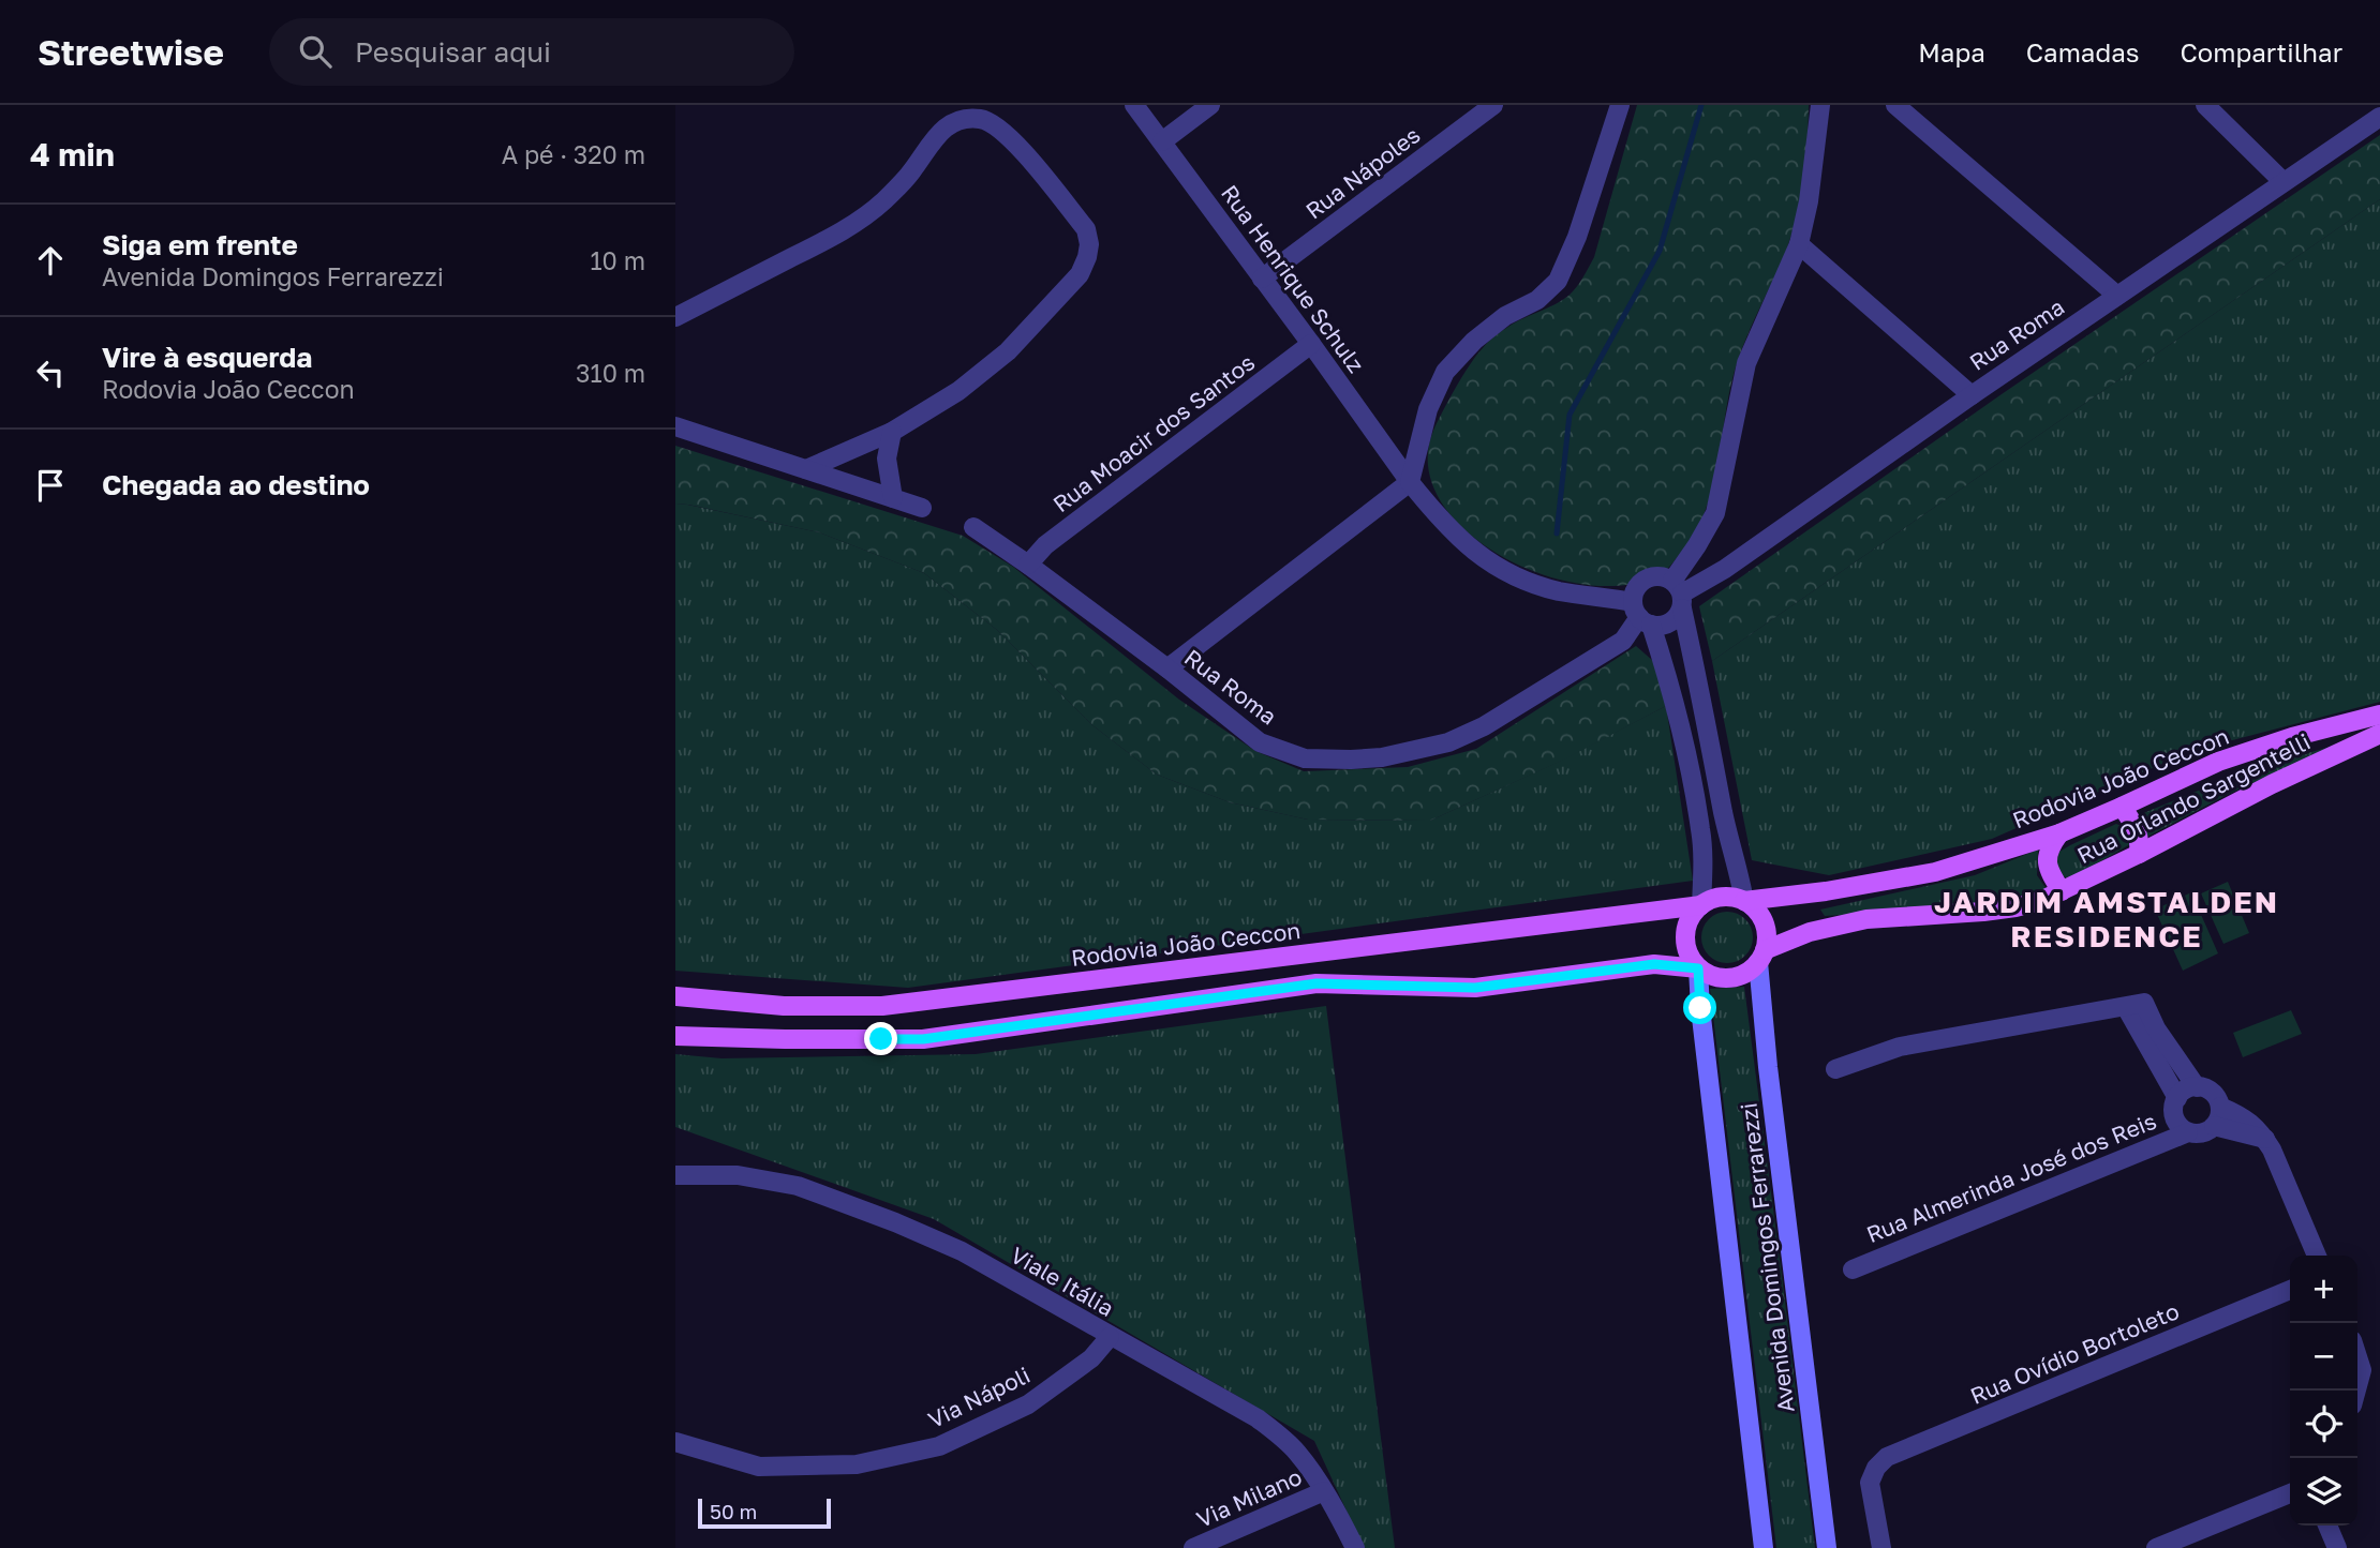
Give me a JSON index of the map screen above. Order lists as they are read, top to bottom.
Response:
{
  "streets": {
    "main road": ["Rodovia João Ceccon", "Rua Orlando Sargentelli", "Avenida Domingos Ferrarezzi"],
    "street": [
      "Rua Nápoles",
      "Rua Henrique Schulz",
      "Rua Roma",
      "Rua Moacir dos Santos",
      "Rua Almerinda José dos Reis",
      "Viale Itália",
      "Rua Ovídio Bortoleto",
      "Via Nápoli",
      "Via Milano"
    ]
  },
  "crossings": [
    ["Rua Nápoles", "Rua Henrique Schulz"],
    ["Rua Henrique Schulz", "Rua Roma"],
    ["Rua Henrique Schulz", "Rua Moacir dos Santos"],
    ["Rua Roma", "Rua Moacir dos Santos"],
    ["Rodovia João Ceccon", "Rua Orlando Sargentelli"],
    ["Rodovia João Ceccon", "Avenida Domingos Ferrarezzi"],
    ["Rua Orlando Sargentelli", "Avenida Domingos Ferrarezzi"],
    ["Viale Itália", "Via Nápoli"],
    ["Viale Itália", "Via Milano"]
  ],
  "districts": ["JARDIM AMSTALDEN RESIDENCE"],
  "scale_bar": "50 m",
  "page": {
    "header": "Streetwise",
    "search": "Pesquisar aqui",
    "nav": ["Mapa", "Camadas", "Compartilhar"],
    "heading": ["4 min", "A pé · 320 m"],
    "list": [
      ["Siga em frente", "Avenida Domingos Ferrarezzi", "10 m"],
      ["Vire à esquerda", "Rodovia João Ceccon", "310 m"],
      "Chegada ao destino"
    ],
    "map_buttons": ["+", "−"],
    "scale": "50 m"
  }
}
